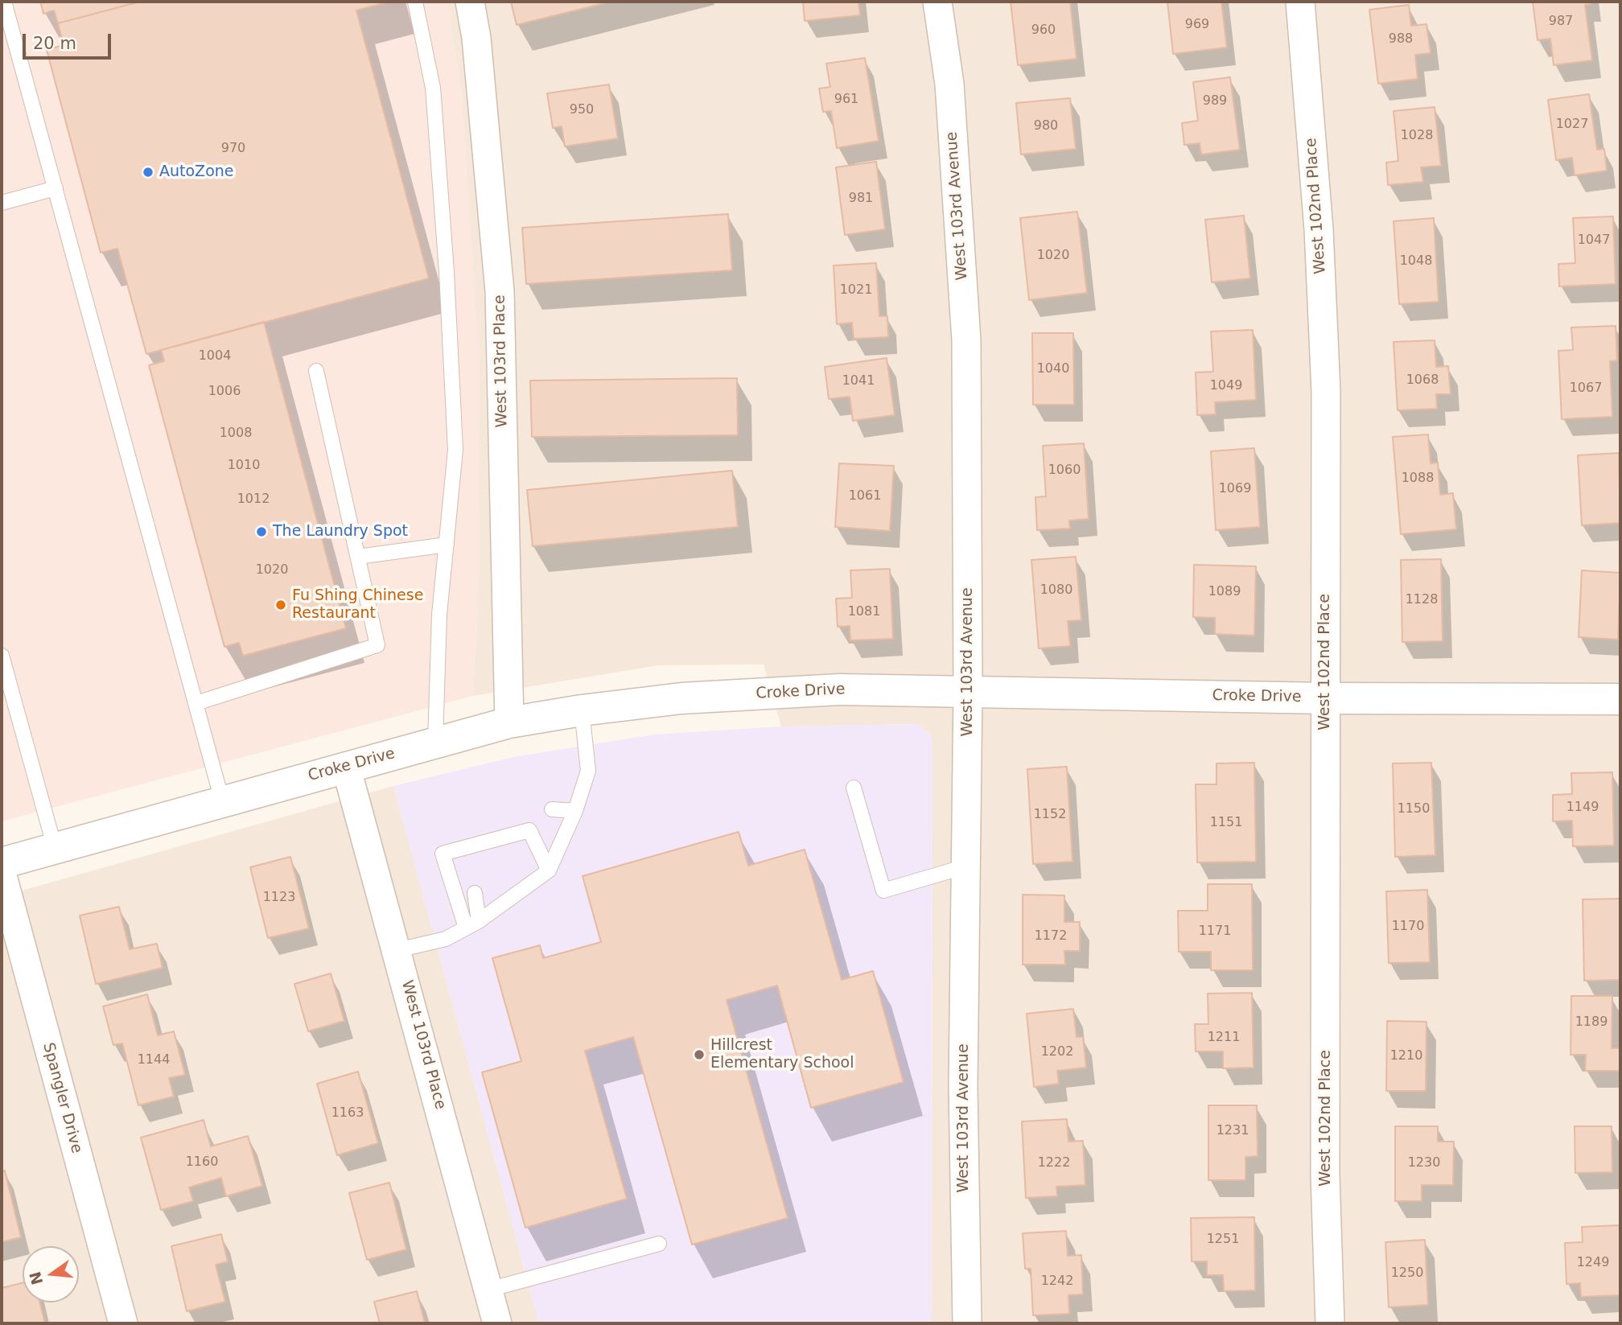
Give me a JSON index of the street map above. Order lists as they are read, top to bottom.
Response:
{
  "streets": {
    "street": [
      "West 103rd Avenue",
      "West 102nd Place",
      "West 103rd Place",
      "Croke Drive",
      "Spangler Drive"
    ]
  },
  "crossings": [
    ["West 103rd Avenue", "Croke Drive"],
    ["West 102nd Place", "Croke Drive"],
    ["West 103rd Place", "Croke Drive"]
  ],
  "places": [
    "AutoZone",
    "The Laundry Spot",
    "Fu Shing Chinese Restaurant",
    "Hillcrest Elementary School"
  ],
  "house_numbers": [
    "987",
    "969",
    "960",
    "988",
    "961",
    "989",
    "950",
    "1027",
    "980",
    "1028",
    "970",
    "981",
    "1047",
    "1020",
    "1048",
    "1021",
    "1004",
    "1040",
    "1068",
    "1041",
    "1049",
    "1067",
    "1006",
    "1008",
    "1010",
    "1060",
    "1088",
    "1069",
    "1061",
    "1012",
    "1020",
    "1080",
    "1089",
    "1128",
    "1081",
    "1149",
    "1150",
    "1152",
    "1151",
    "1123",
    "1170",
    "1171",
    "1172",
    "1189",
    "1211",
    "1202",
    "1210",
    "1144",
    "1163",
    "1231",
    "1160",
    "1222",
    "1230",
    "1251",
    "1249",
    "1250",
    "1242"
  ],
  "scale_bar": "20 m",
  "north": "left"
}
